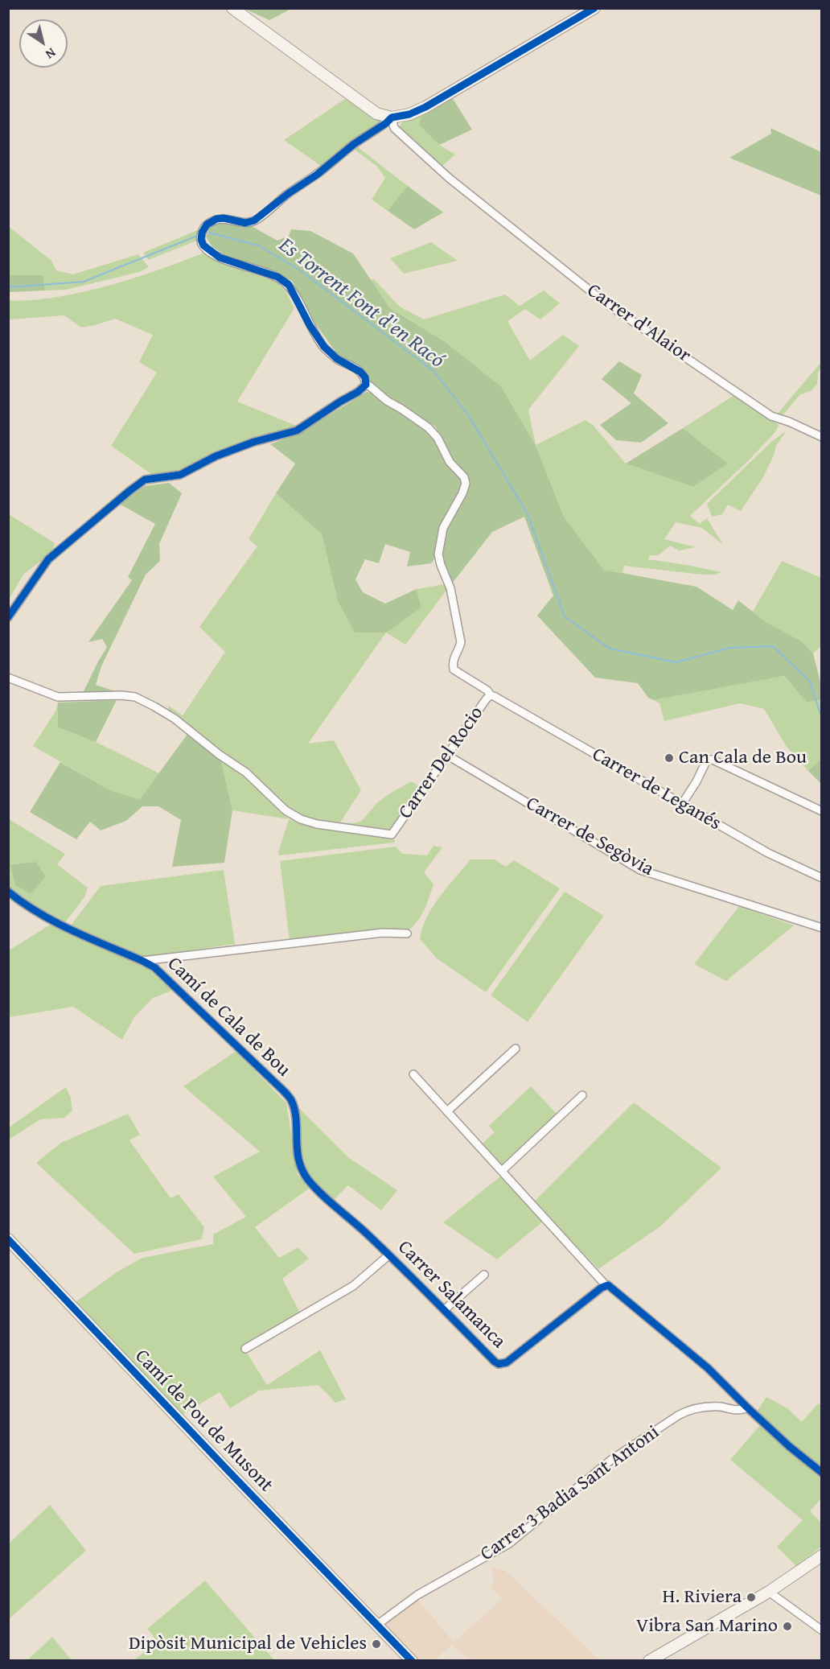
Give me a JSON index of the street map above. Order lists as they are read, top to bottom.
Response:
{
  "streets": {
    "street": [
      "Carrer d'Alaior",
      "Carrer Del Rocio",
      "Carrer de Leganés",
      "Carrer de Segòvia",
      "Camí de Cala de Bou",
      "Carrer Salamanca",
      "Camí de Pou de Musont",
      "Carrer 3 Badia Sant Antoni"
    ]
  },
  "crossings": [
    ["Carrer Del Rocio", "Carrer de Leganés"],
    ["Carrer Del Rocio", "Carrer de Segòvia"],
    ["Camí de Cala de Bou", "Carrer Salamanca"],
    ["Camí de Pou de Musont", "Carrer 3 Badia Sant Antoni"]
  ],
  "water": ["Es Torrent Font d'en Racó"],
  "places": [
    "Can Cala de Bou",
    "H. Riviera",
    "Vibra San Marino",
    "Dipòsit Municipal de Vehicles"
  ],
  "north": "bottom right"
}
